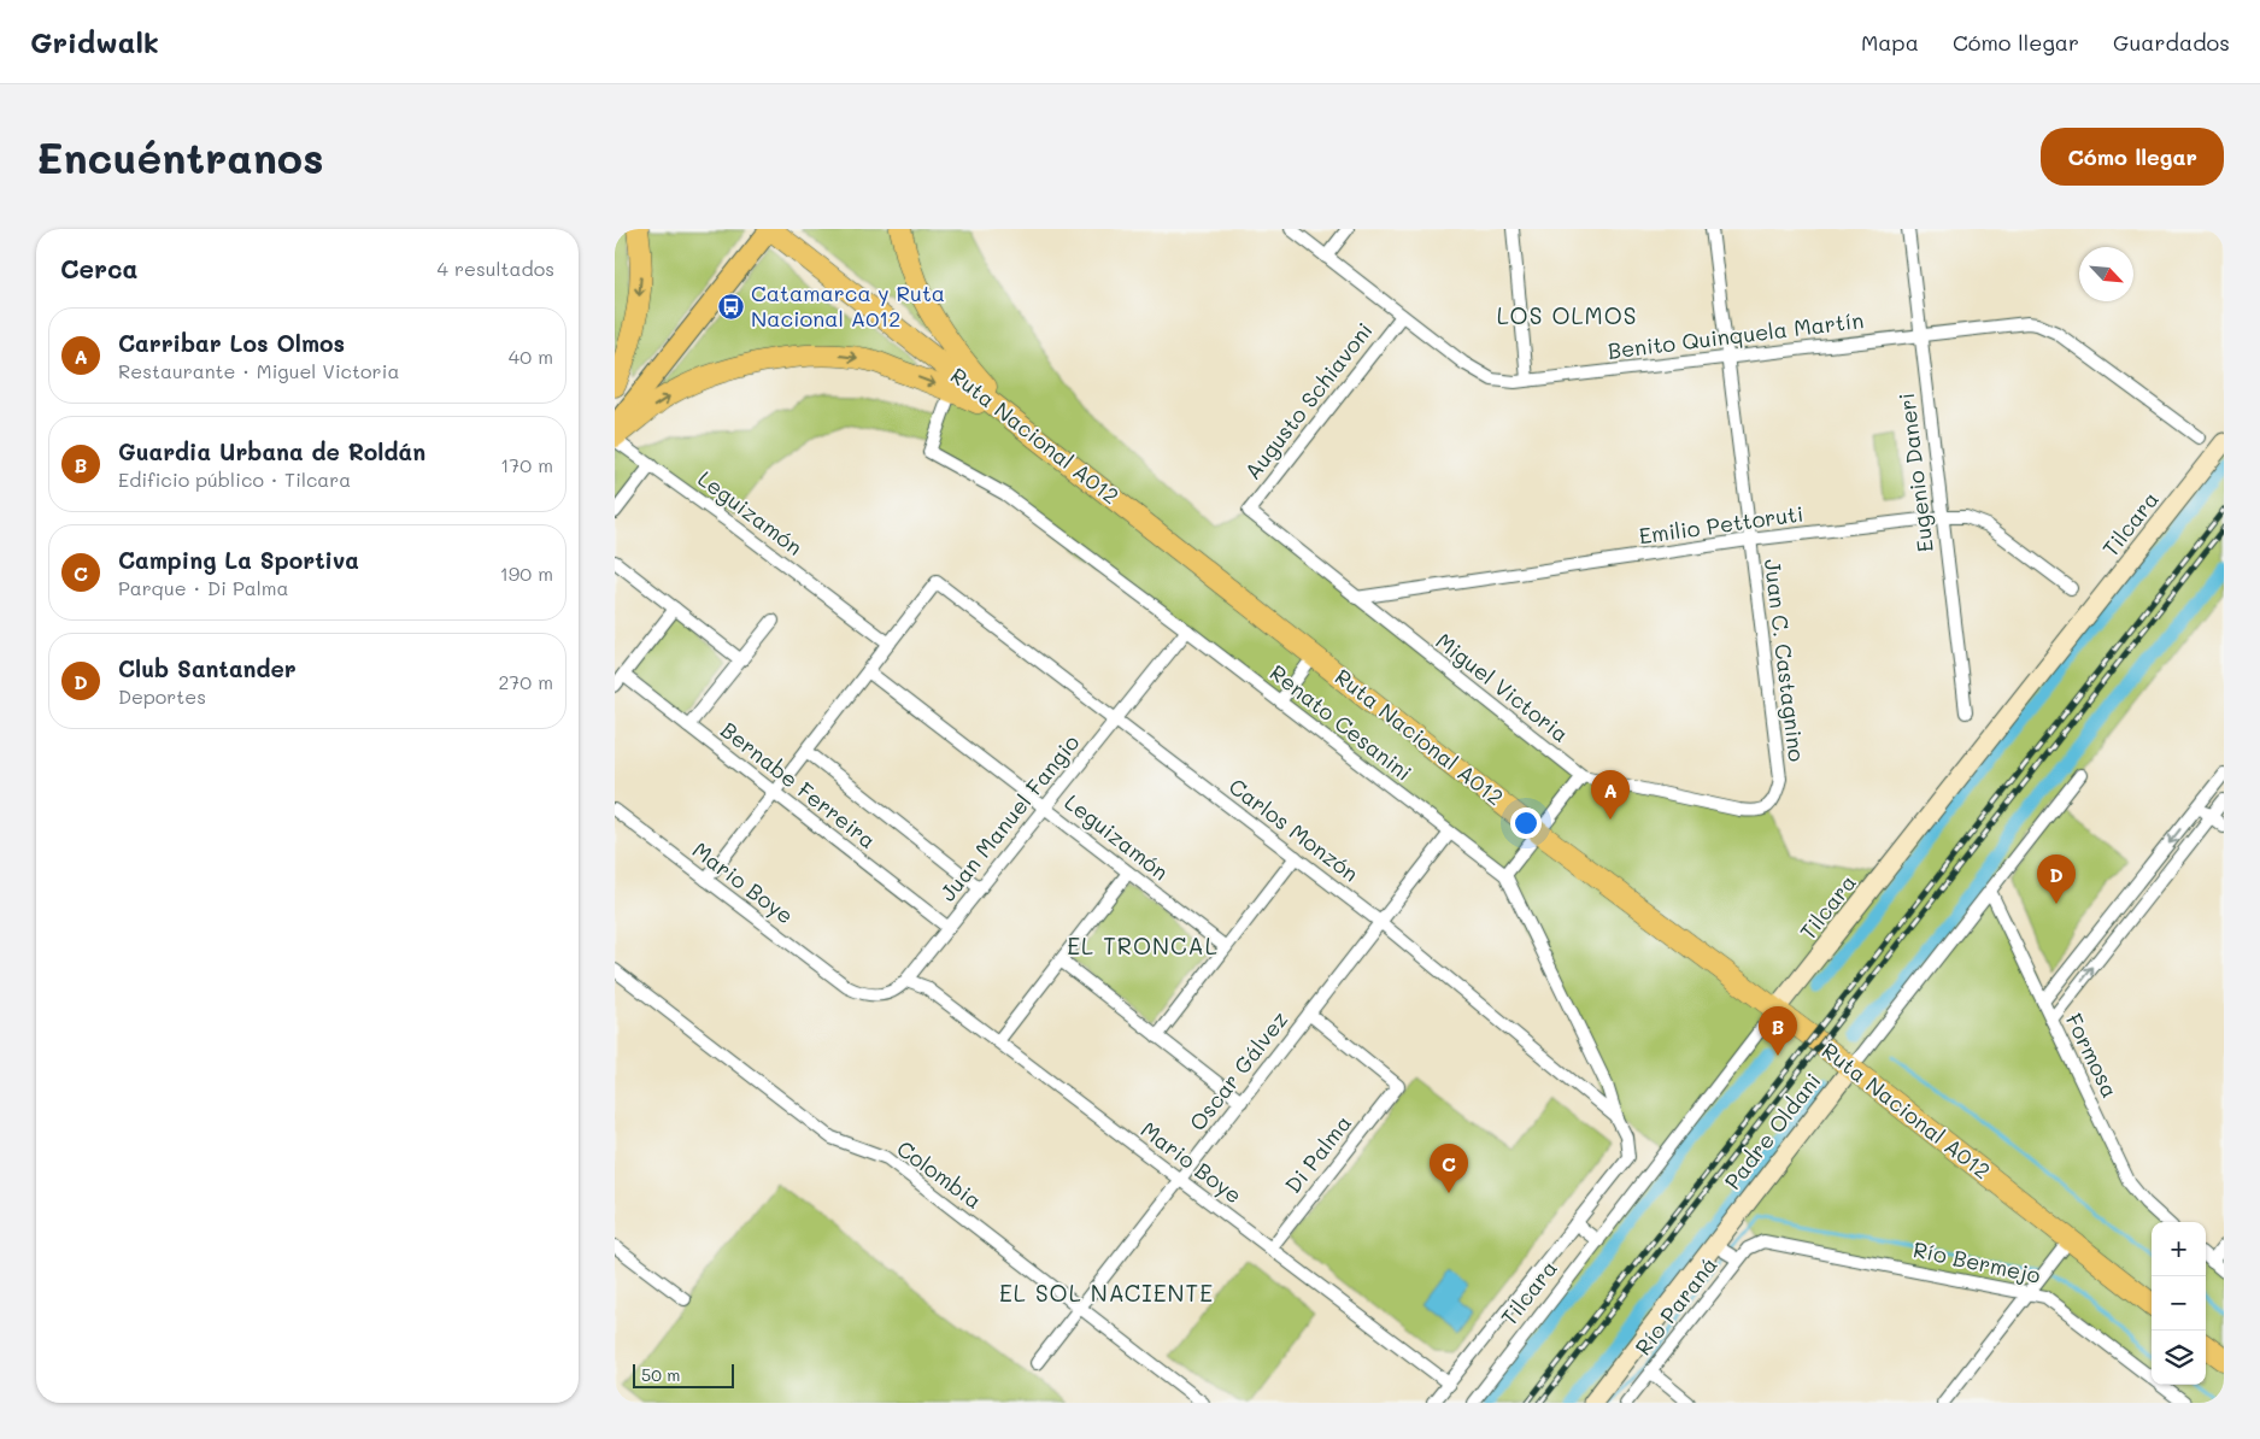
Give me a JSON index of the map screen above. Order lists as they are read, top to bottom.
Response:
{
  "streets": {
    "highway": ["Ruta Nacional A012"],
    "main road": ["Tilcara", "Padre Oldani"],
    "street": [
      "Benito Quinquela Martín",
      "Augusto Schiavoni",
      "Eugenio Daneri",
      "Leguizamón",
      "Emilio Pettoruti",
      "Juan C. Castagnino",
      "Miguel Victoria",
      "Renato Cesanini",
      "Bernabe Ferreira",
      "Juan Manuel Fangio",
      "Carlos Monzón",
      "Mario Boye",
      "Formosa",
      "Oscar Gálvez",
      "Di Palma",
      "Colombia",
      "Río Bermejo",
      "Río Paraná"
    ]
  },
  "crossings": [
    ["Benito Quinquela Martín", "Augusto Schiavoni"],
    ["Benito Quinquela Martín", "Eugenio Daneri"],
    ["Benito Quinquela Martín", "Juan C. Castagnino"],
    ["Augusto Schiavoni", "Miguel Victoria"],
    ["Ruta Nacional A012", "Tilcara"],
    ["Ruta Nacional A012", "Renato Cesanini"],
    ["Ruta Nacional A012", "Padre Oldani"],
    ["Eugenio Daneri", "Emilio Pettoruti"],
    ["Leguizamón", "Juan Manuel Fangio"],
    ["Leguizamón", "Carlos Monzón"],
    ["Emilio Pettoruti", "Juan C. Castagnino"],
    ["Emilio Pettoruti", "Miguel Victoria"],
    ["Juan C. Castagnino", "Miguel Victoria"],
    ["Renato Cesanini", "Juan Manuel Fangio"],
    ["Renato Cesanini", "Carlos Monzón"],
    ["Renato Cesanini", "Oscar Gálvez"],
    ["Bernabe Ferreira", "Juan Manuel Fangio"],
    ["Juan Manuel Fangio", "Carlos Monzón"],
    ["Juan Manuel Fangio", "Mario Boye"],
    ["Carlos Monzón", "Oscar Gálvez"],
    ["Mario Boye", "Oscar Gálvez"],
    ["Mario Boye", "Di Palma"],
    ["Formosa", "Padre Oldani"],
    ["Oscar Gálvez", "Di Palma"],
    ["Oscar Gálvez", "Colombia"],
    ["Río Bermejo", "Río Paraná"]
  ],
  "districts": ["LOS OLMOS", "EL TRONCAL", "EL SOL NACIENTE"],
  "places": {
    "bus stop": ["Catamarca y Ruta Nacional A012"]
  },
  "scale_bar": "50 m",
  "north": "bottom right",
  "page": {
    "header": "Gridwalk",
    "nav": ["Mapa", "Cómo llegar", "Guardados"],
    "buttons": "Cómo llegar",
    "title": "Encuéntranos",
    "heading": ["Cerca", "4 resultados"],
    "list": [
      {
        "mark": "A",
        "name": "Carribar Los Olmos",
        "note": "Restaurante · Miguel Victoria",
        "value": "40 m"
      },
      {
        "mark": "B",
        "name": "Guardia Urbana de Roldán",
        "note": "Edificio público · Tilcara",
        "value": "170 m"
      },
      {
        "mark": "C",
        "name": "Camping La Sportiva",
        "note": "Parque · Di Palma",
        "value": "190 m"
      },
      {
        "mark": "D",
        "name": "Club Santander",
        "note": "Deportes",
        "value": "270 m"
      }
    ],
    "pins": [
      "A",
      "D",
      "B",
      "C"
    ],
    "map_buttons": ["+", "−"],
    "scale": "50 m"
  }
}
